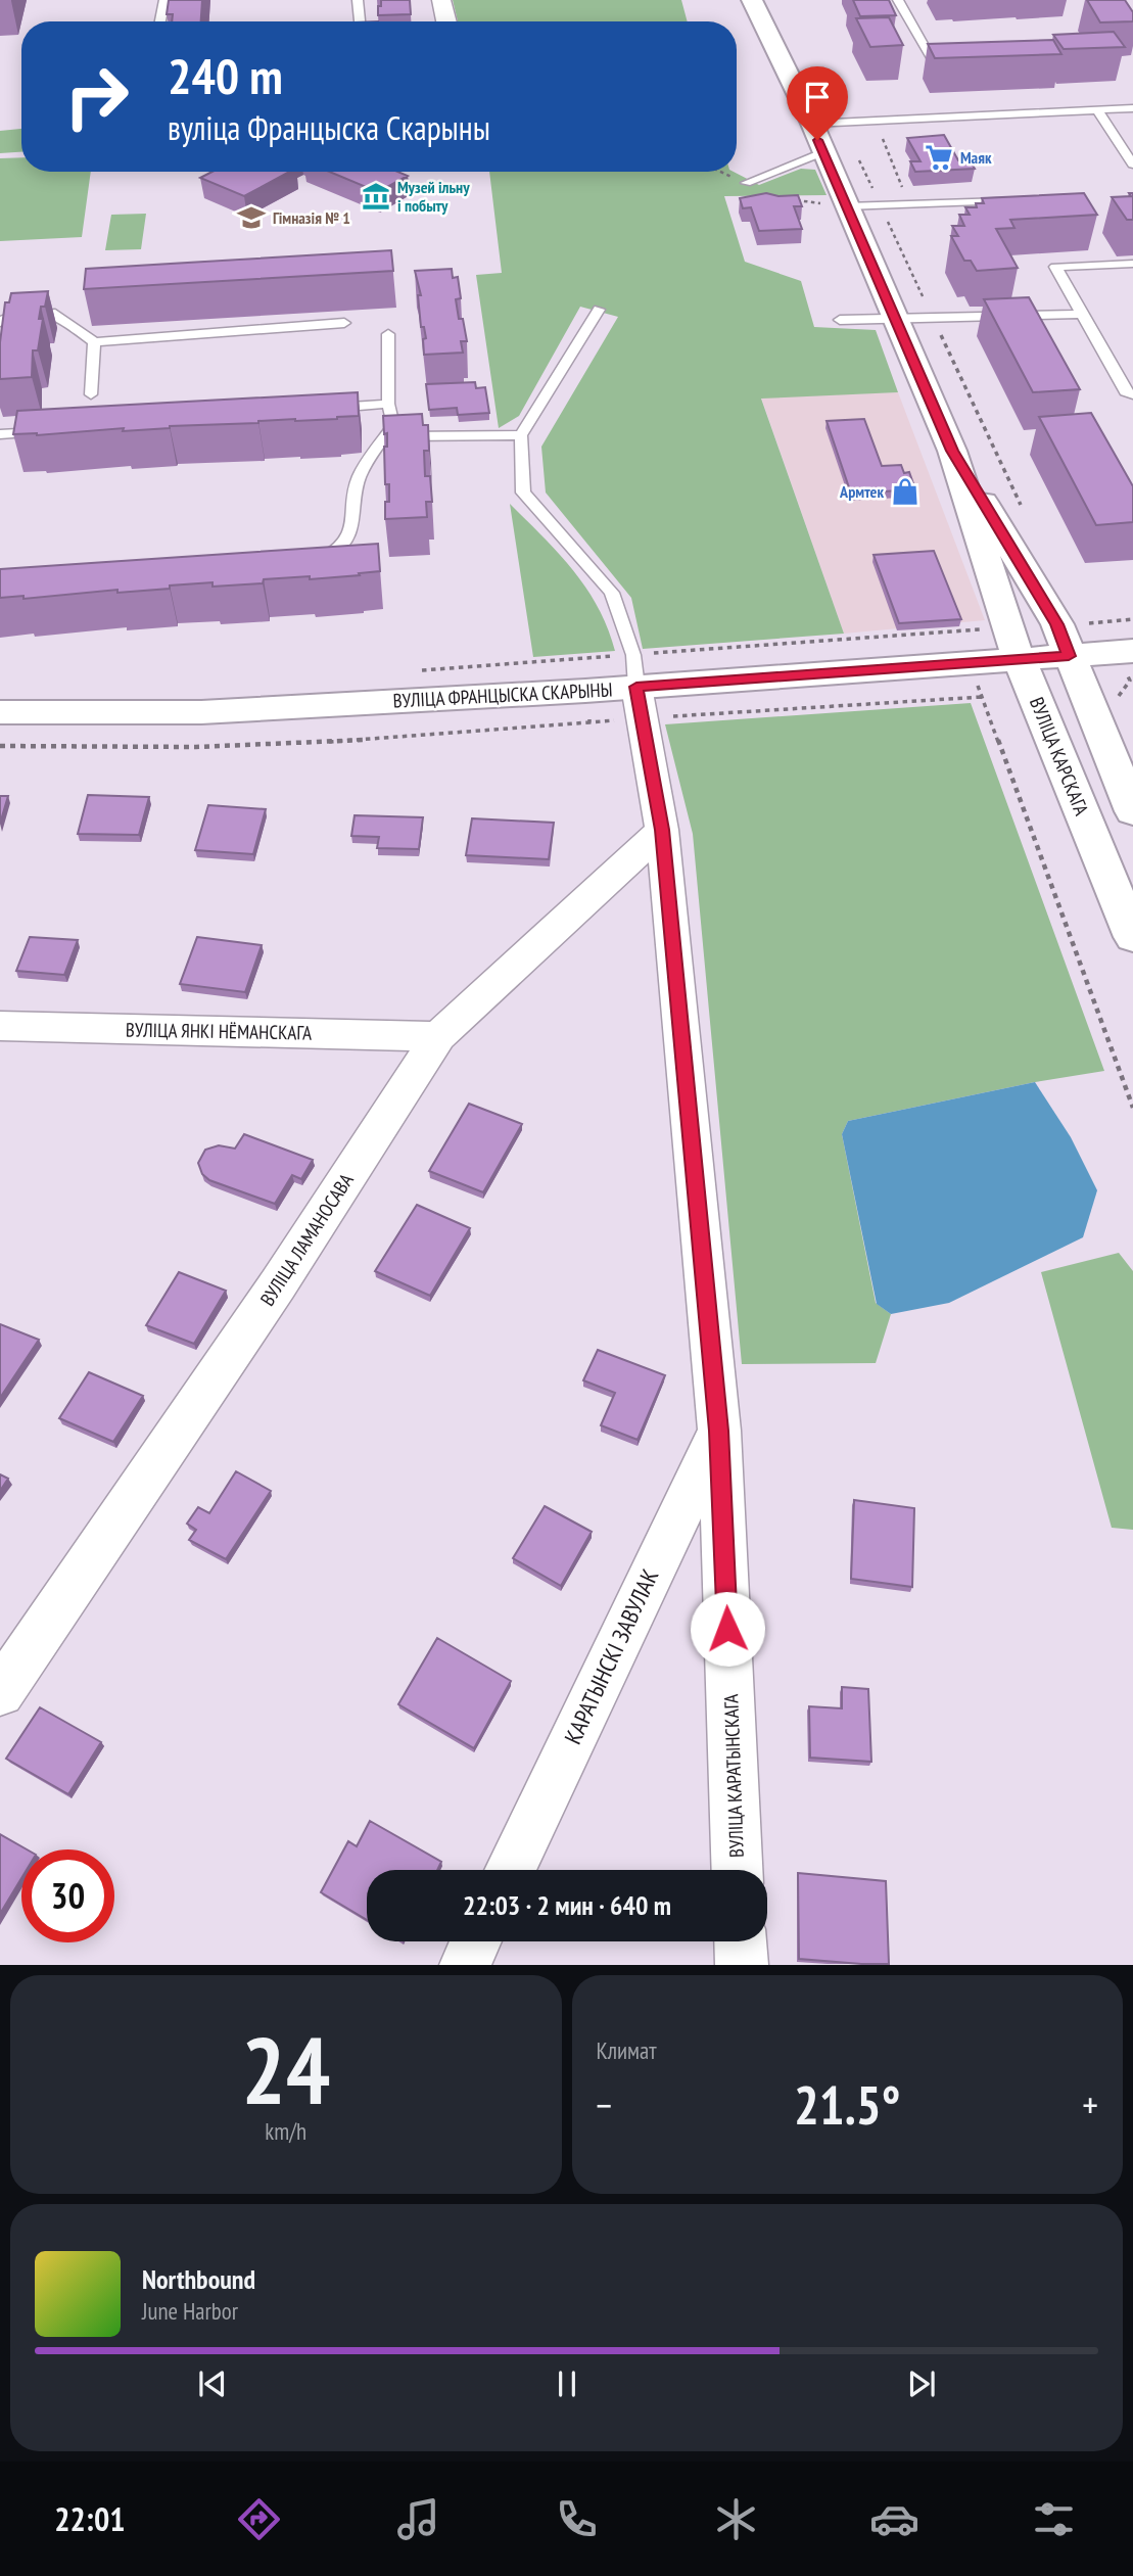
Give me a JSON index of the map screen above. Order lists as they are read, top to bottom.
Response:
{
  "streets": {
    "street": [
      "ВУЛІЦА ФРАНЦЫСКА СКАРЫНЫ",
      "ВУЛІЦА КАРСКАГА",
      "ВУЛІЦА ЯНКІ НЁМАНСКАГА",
      "ВУЛІЦА ЛАМАНОСАВА",
      "КАРАТЫНСКІ ЗАВУЛАК",
      "ВУЛІЦА КАРАТЫНСКАГА"
    ]
  },
  "crossings": [
    ["ВУЛІЦА ФРАНЦЫСКА СКАРЫНЫ", "ВУЛІЦА КАРСКАГА"],
    ["ВУЛІЦА ФРАНЦЫСКА СКАРЫНЫ", "ВУЛІЦА КАРАТЫНСКАГА"],
    ["ВУЛІЦА ЯНКІ НЁМАНСКАГА", "ВУЛІЦА ЛАМАНОСАВА"],
    ["ВУЛІЦА ЛАМАНОСАВА", "ВУЛІЦА КАРАТЫНСКАГА"],
    ["КАРАТЫНСКІ ЗАВУЛАК", "ВУЛІЦА КАРАТЫНСКАГА"]
  ],
  "places": {
    "supermarket": ["Маяк"],
    "museum": ["Музей ільну і побыту"],
    "school or university": ["Гімназія № 1"],
    "shop": ["Армтек"]
  },
  "page": {
    "turn": ["240 m", "вуліца Францыска Скарыны"],
    "limit": "30",
    "trip": "22:03 · 2 мин · 640 m",
    "tile": [
      ["24", "km/h"],
      "Климат"
    ],
    "heat": ["−", "21.5°", "+"],
    "song": ["Northbound", "June Harbor"],
    "tabs": "22:01"
  }
}
